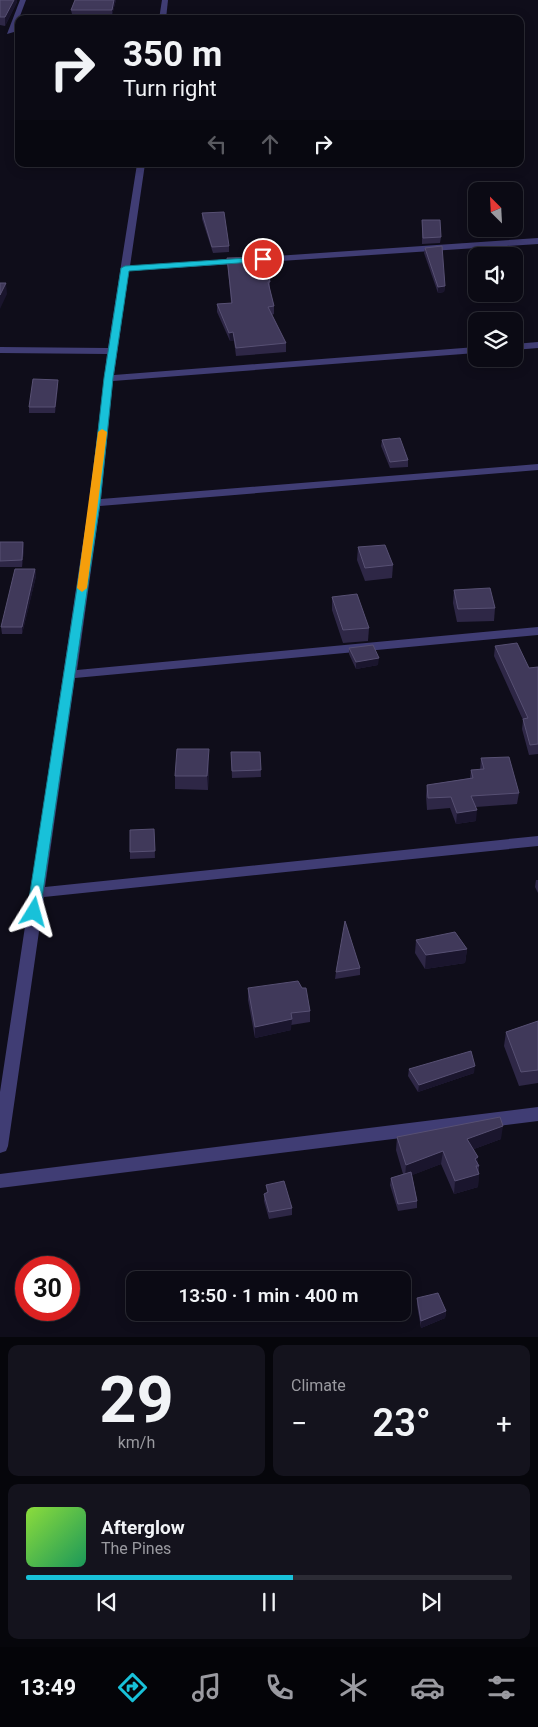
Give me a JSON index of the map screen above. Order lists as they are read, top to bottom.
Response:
{
  "north": "top left",
  "page": {
    "turn": ["350 m", "Turn right"],
    "limit": "30",
    "trip": "13:50 · 1 min · 400 m",
    "tile": [
      ["29", "km/h"],
      "Climate"
    ],
    "heat": ["−", "23°", "+"],
    "song": ["Afterglow", "The Pines"],
    "tabs": "13:49"
  }
}
